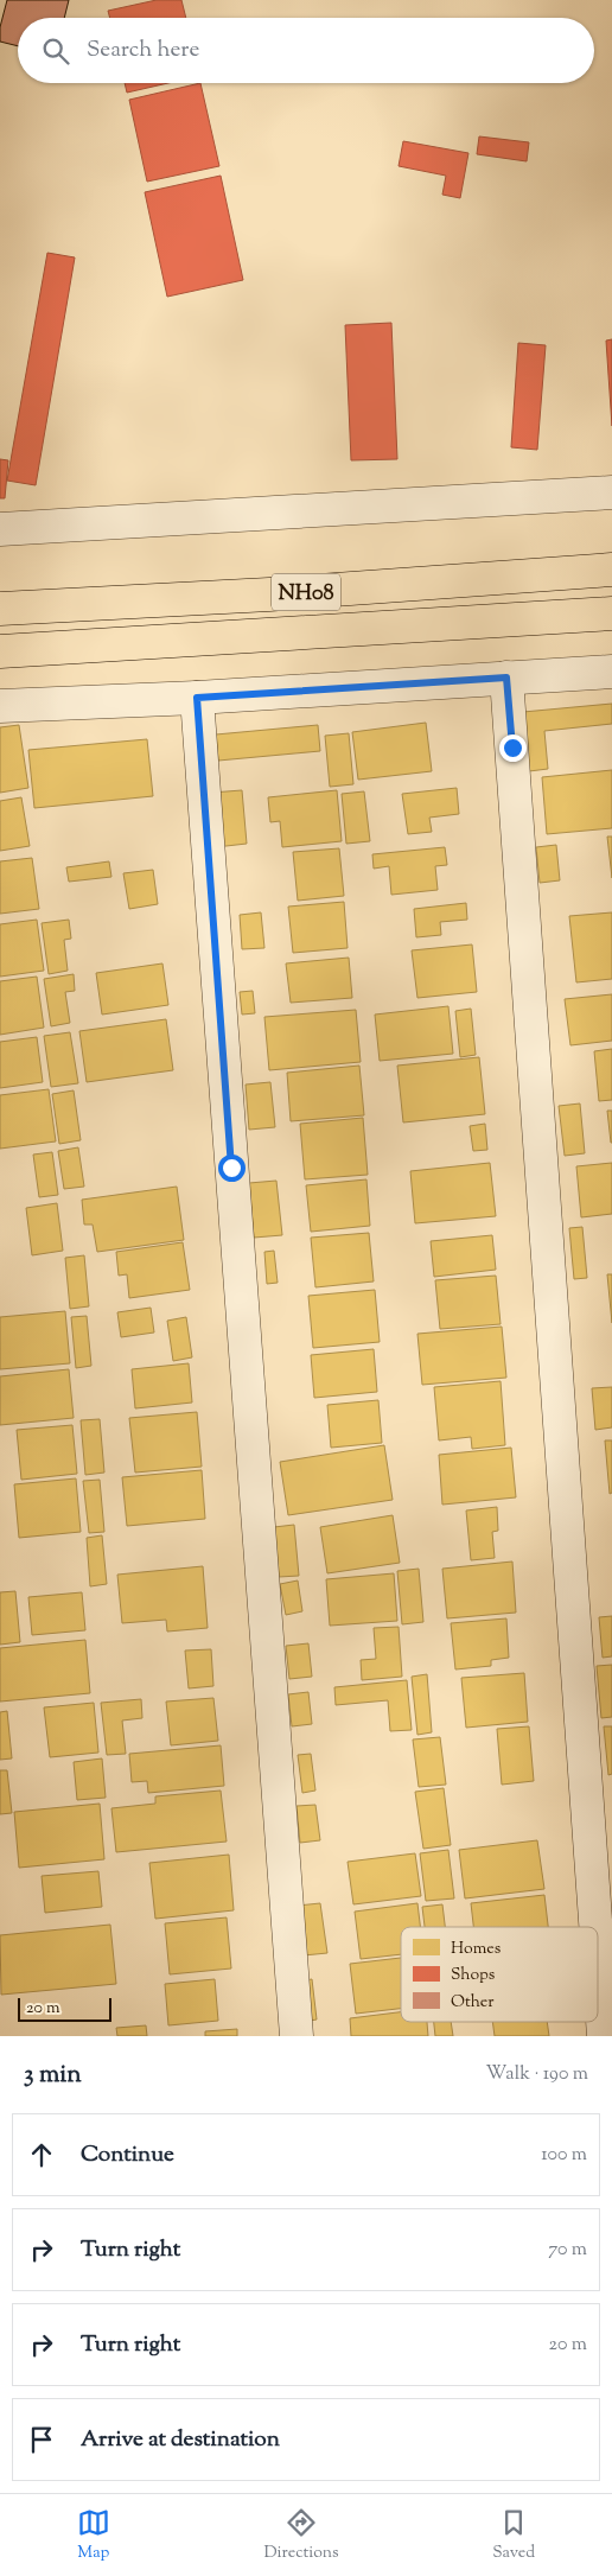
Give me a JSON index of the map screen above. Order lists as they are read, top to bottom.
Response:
{
  "streets": {
    "highway": ["NH08"]
  },
  "legend": ["Homes", "Shops", "Other"],
  "scale_bar": "20 m",
  "page": {
    "search": "Search here",
    "scale": "20 m",
    "heading": ["3 min", "Walk · 190 m"],
    "list": [
      ["Continue", "100 m"],
      ["Turn right", "70 m"],
      ["Turn right", "20 m"],
      "Arrive at destination"
    ],
    "nav": ["Map", "Directions", "Saved"]
  }
}
